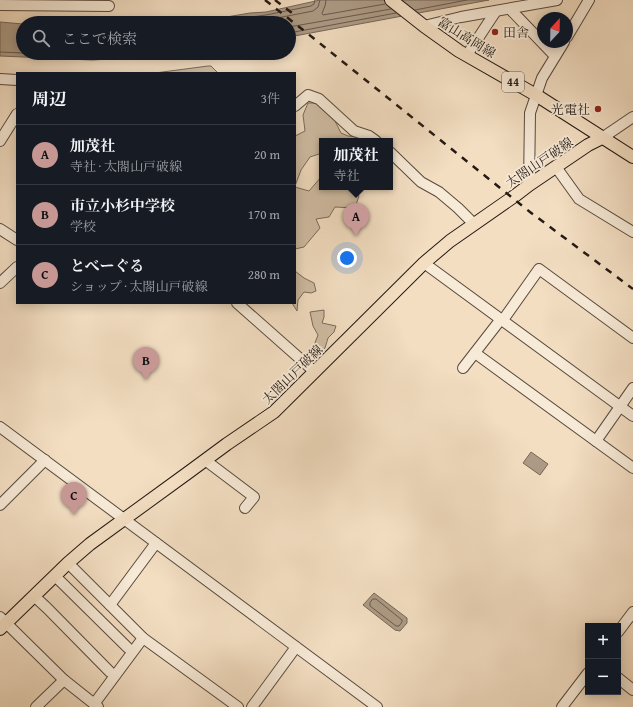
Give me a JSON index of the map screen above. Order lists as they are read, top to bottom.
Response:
{
  "streets": {
    "main road": ["富山高岡線", "44", "太閤山戸破線"]
  },
  "crossings": [
    ["富山高岡線", "太閤山戸破線"]
  ],
  "places": ["田舎", "光電社"],
  "north": "top",
  "page": {
    "search": "ここで検索",
    "heading": ["周辺", "3件"],
    "list": [
      {
        "mark": "A",
        "name": "加茂社",
        "note": "寺社 · 太閤山戸破線",
        "value": "20 m"
      },
      {
        "mark": "B",
        "name": "市立小杉中学校",
        "note": "学校",
        "value": "170 m"
      },
      {
        "mark": "C",
        "name": "とべーぐる",
        "note": "ショップ · 太閤山戸破線",
        "value": "280 m"
      }
    ],
    "popup": ["加茂社", "寺社"],
    "pins": ["A", "B", "C"],
    "map_buttons": ["+", "−"]
  }
}
